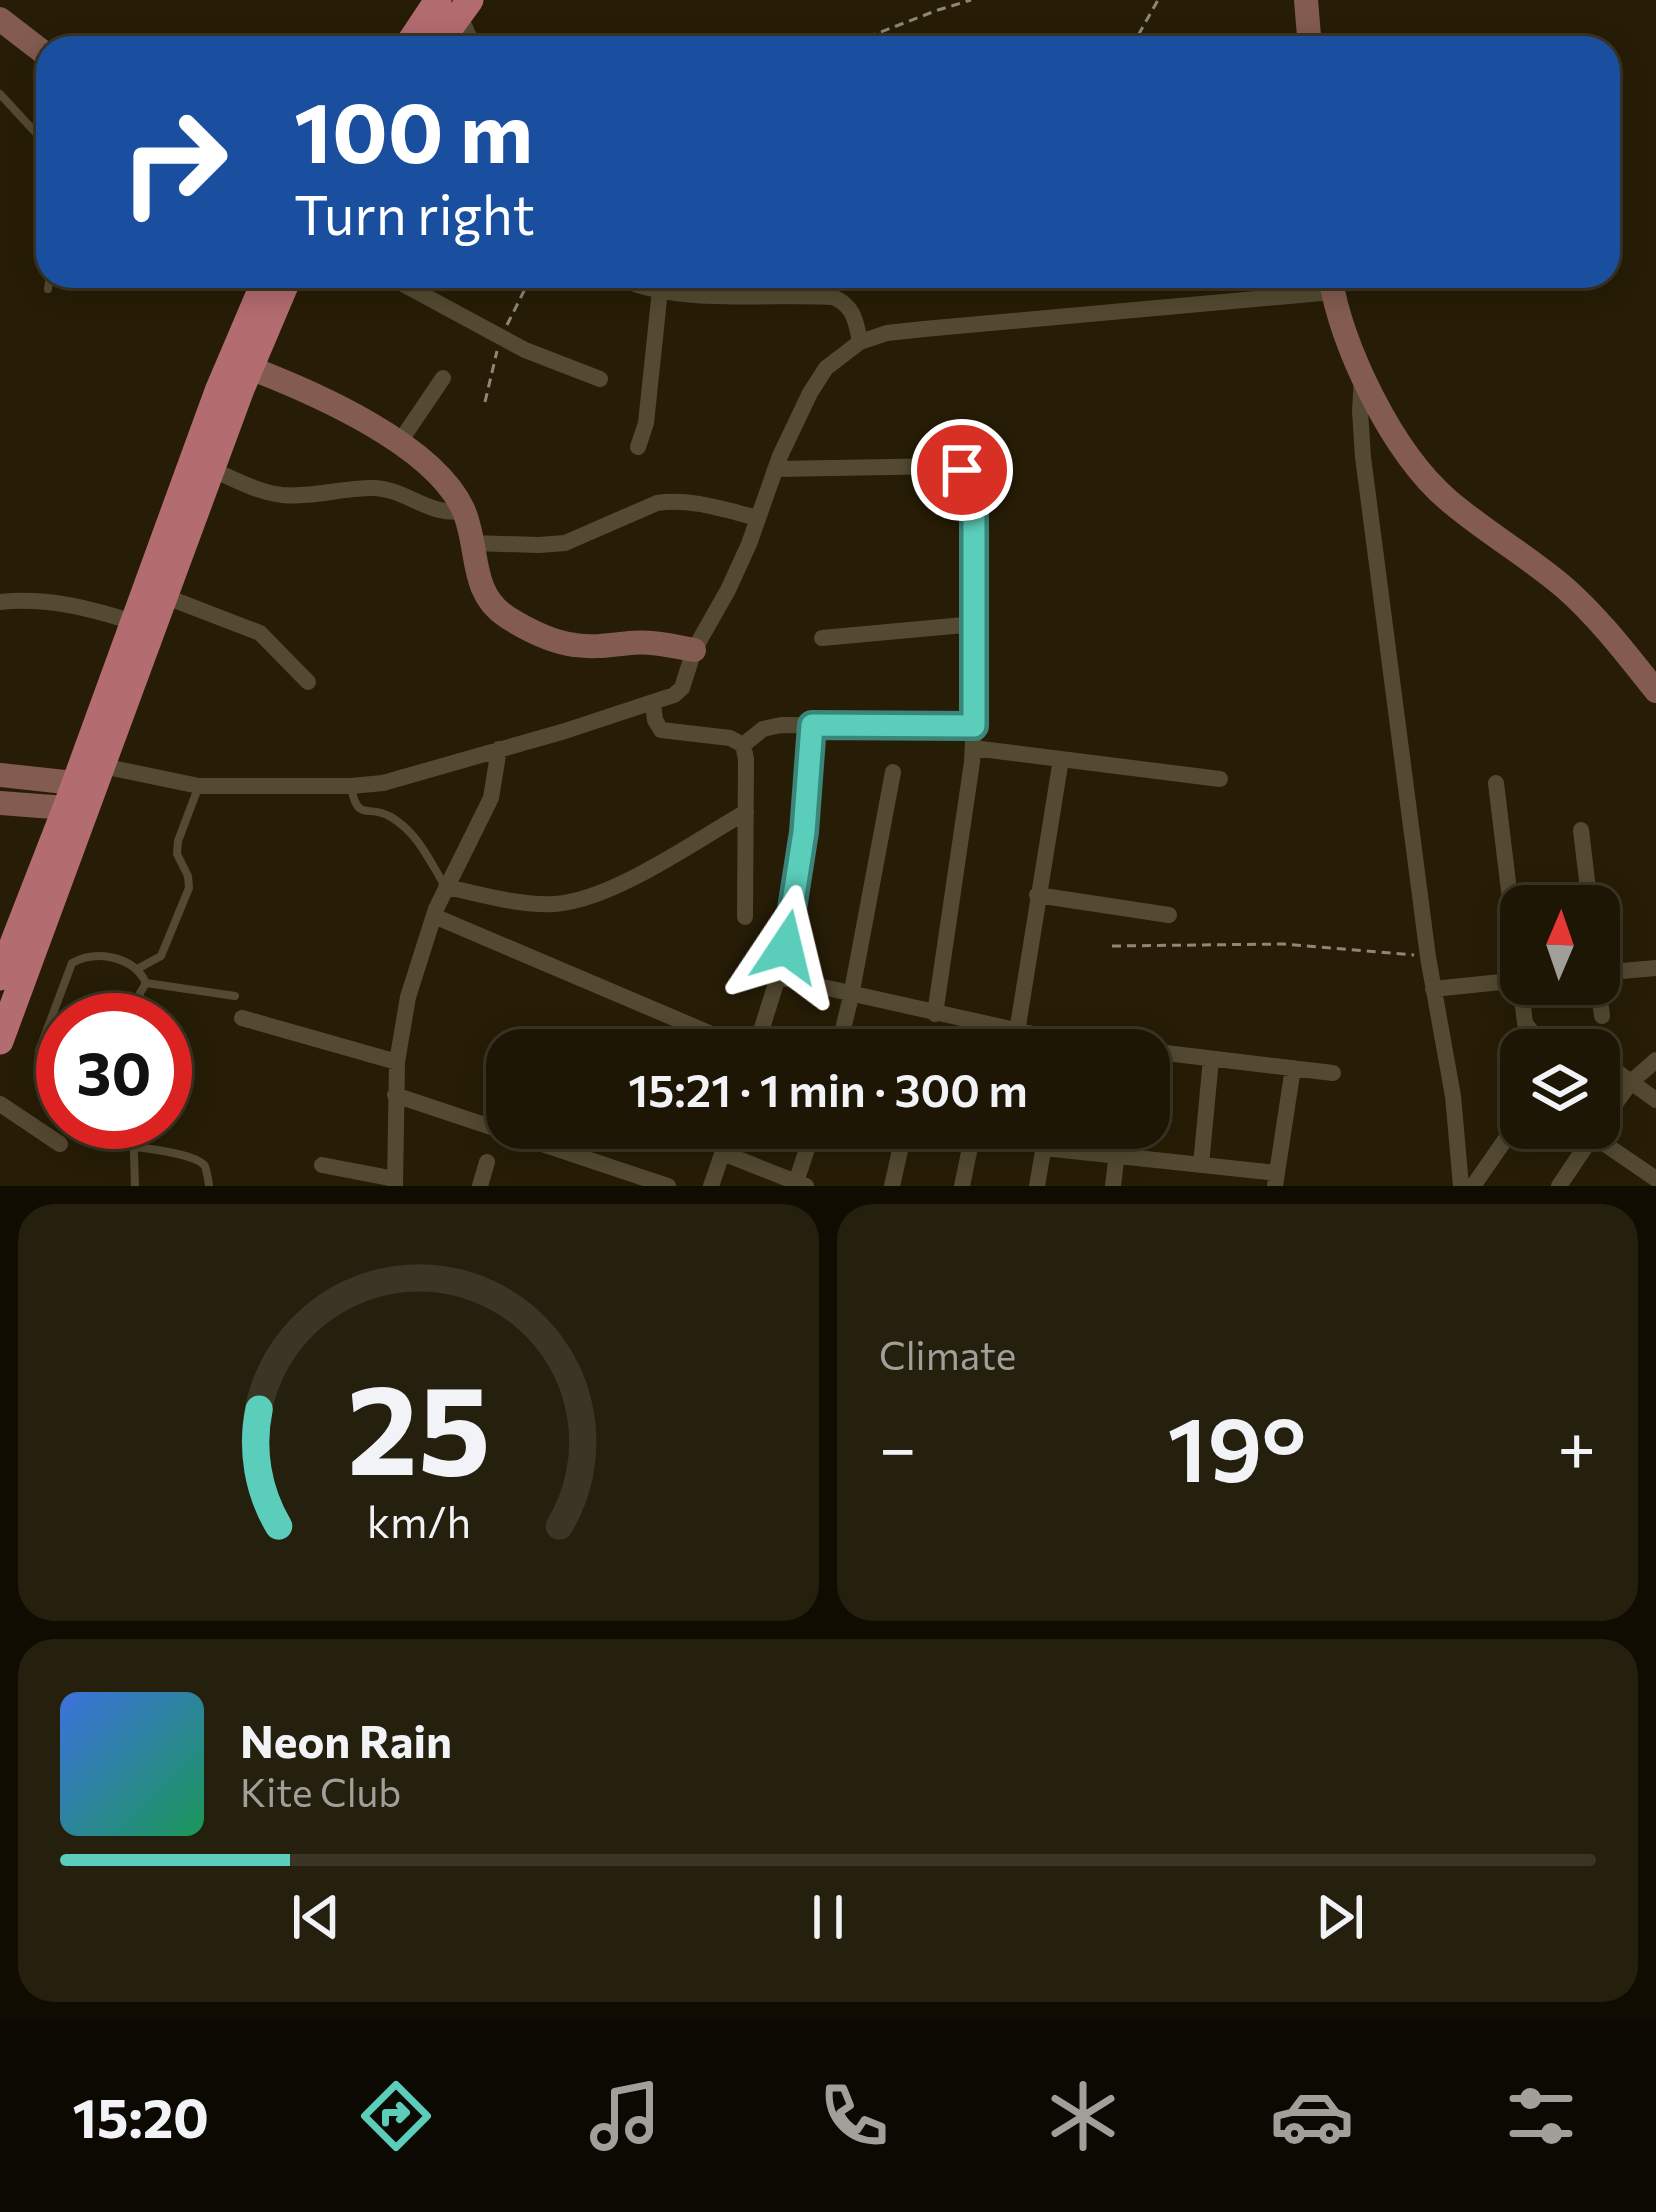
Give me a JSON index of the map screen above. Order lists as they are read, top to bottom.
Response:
{
  "north": "top",
  "page": {
    "turn": ["100 m", "Turn right"],
    "limit": "30",
    "trip": "15:21 · 1 min · 300 m",
    "tile": "Climate",
    "heat": ["−", "19°", "+"],
    "song": ["Neon Rain", "Kite Club"],
    "tabs": "15:20",
    "gauge": ["25", "km/h"]
  }
}
